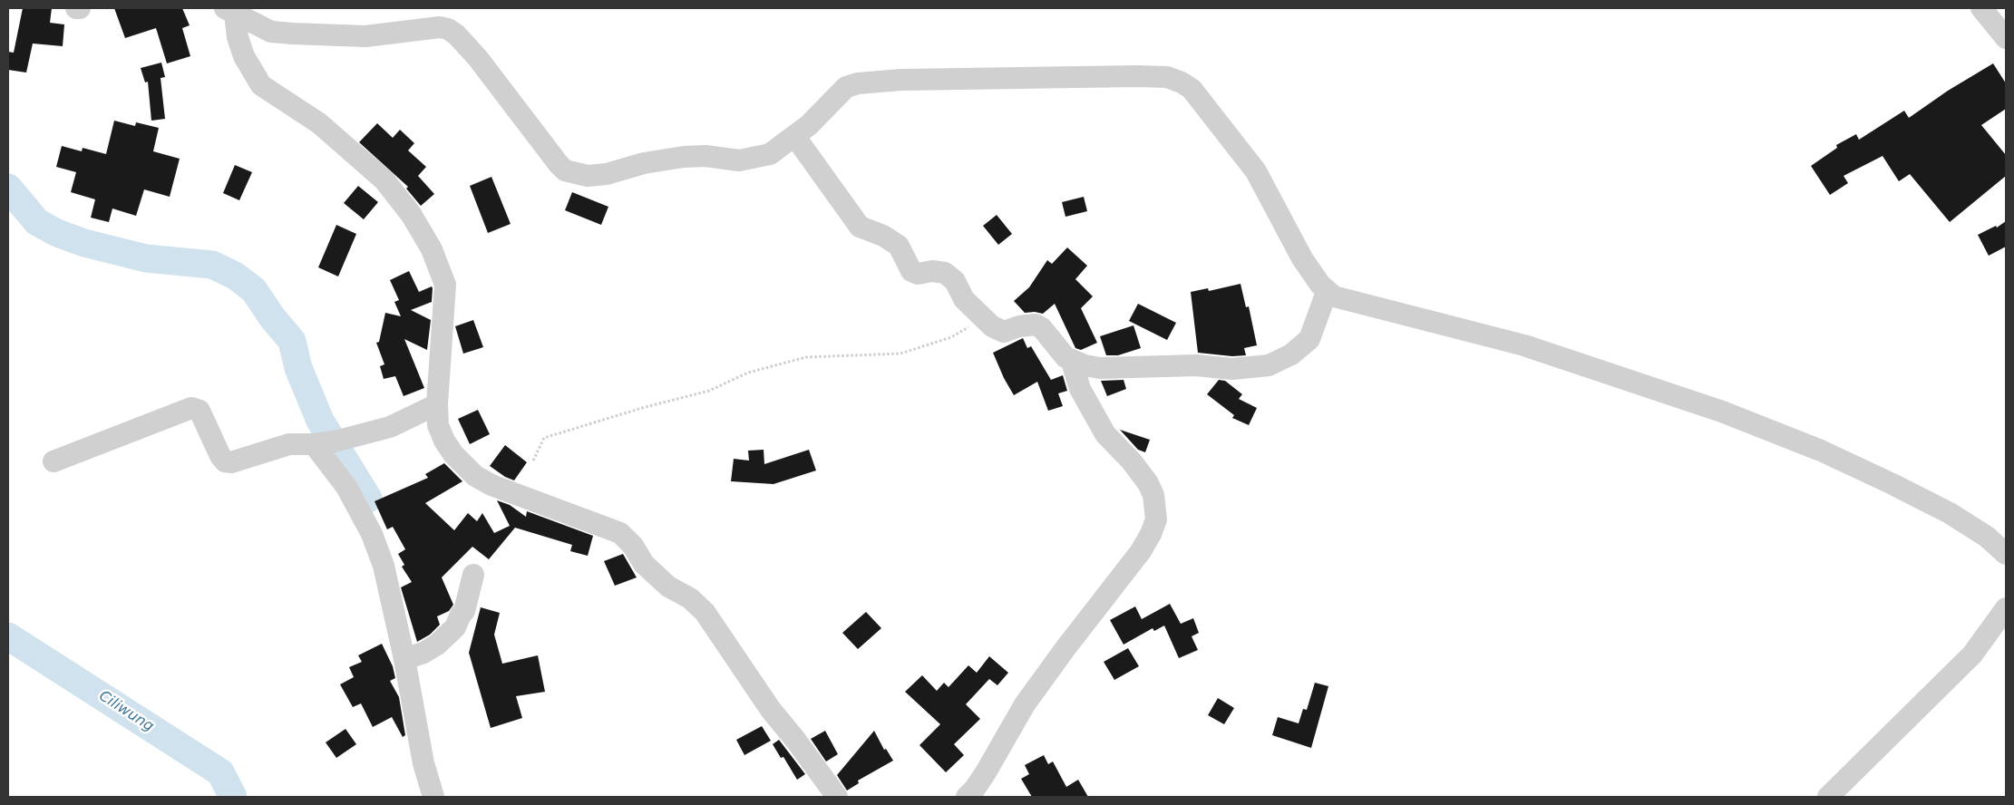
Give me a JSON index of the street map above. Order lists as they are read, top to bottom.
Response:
{
  "water": ["Ciliwung"]
}
